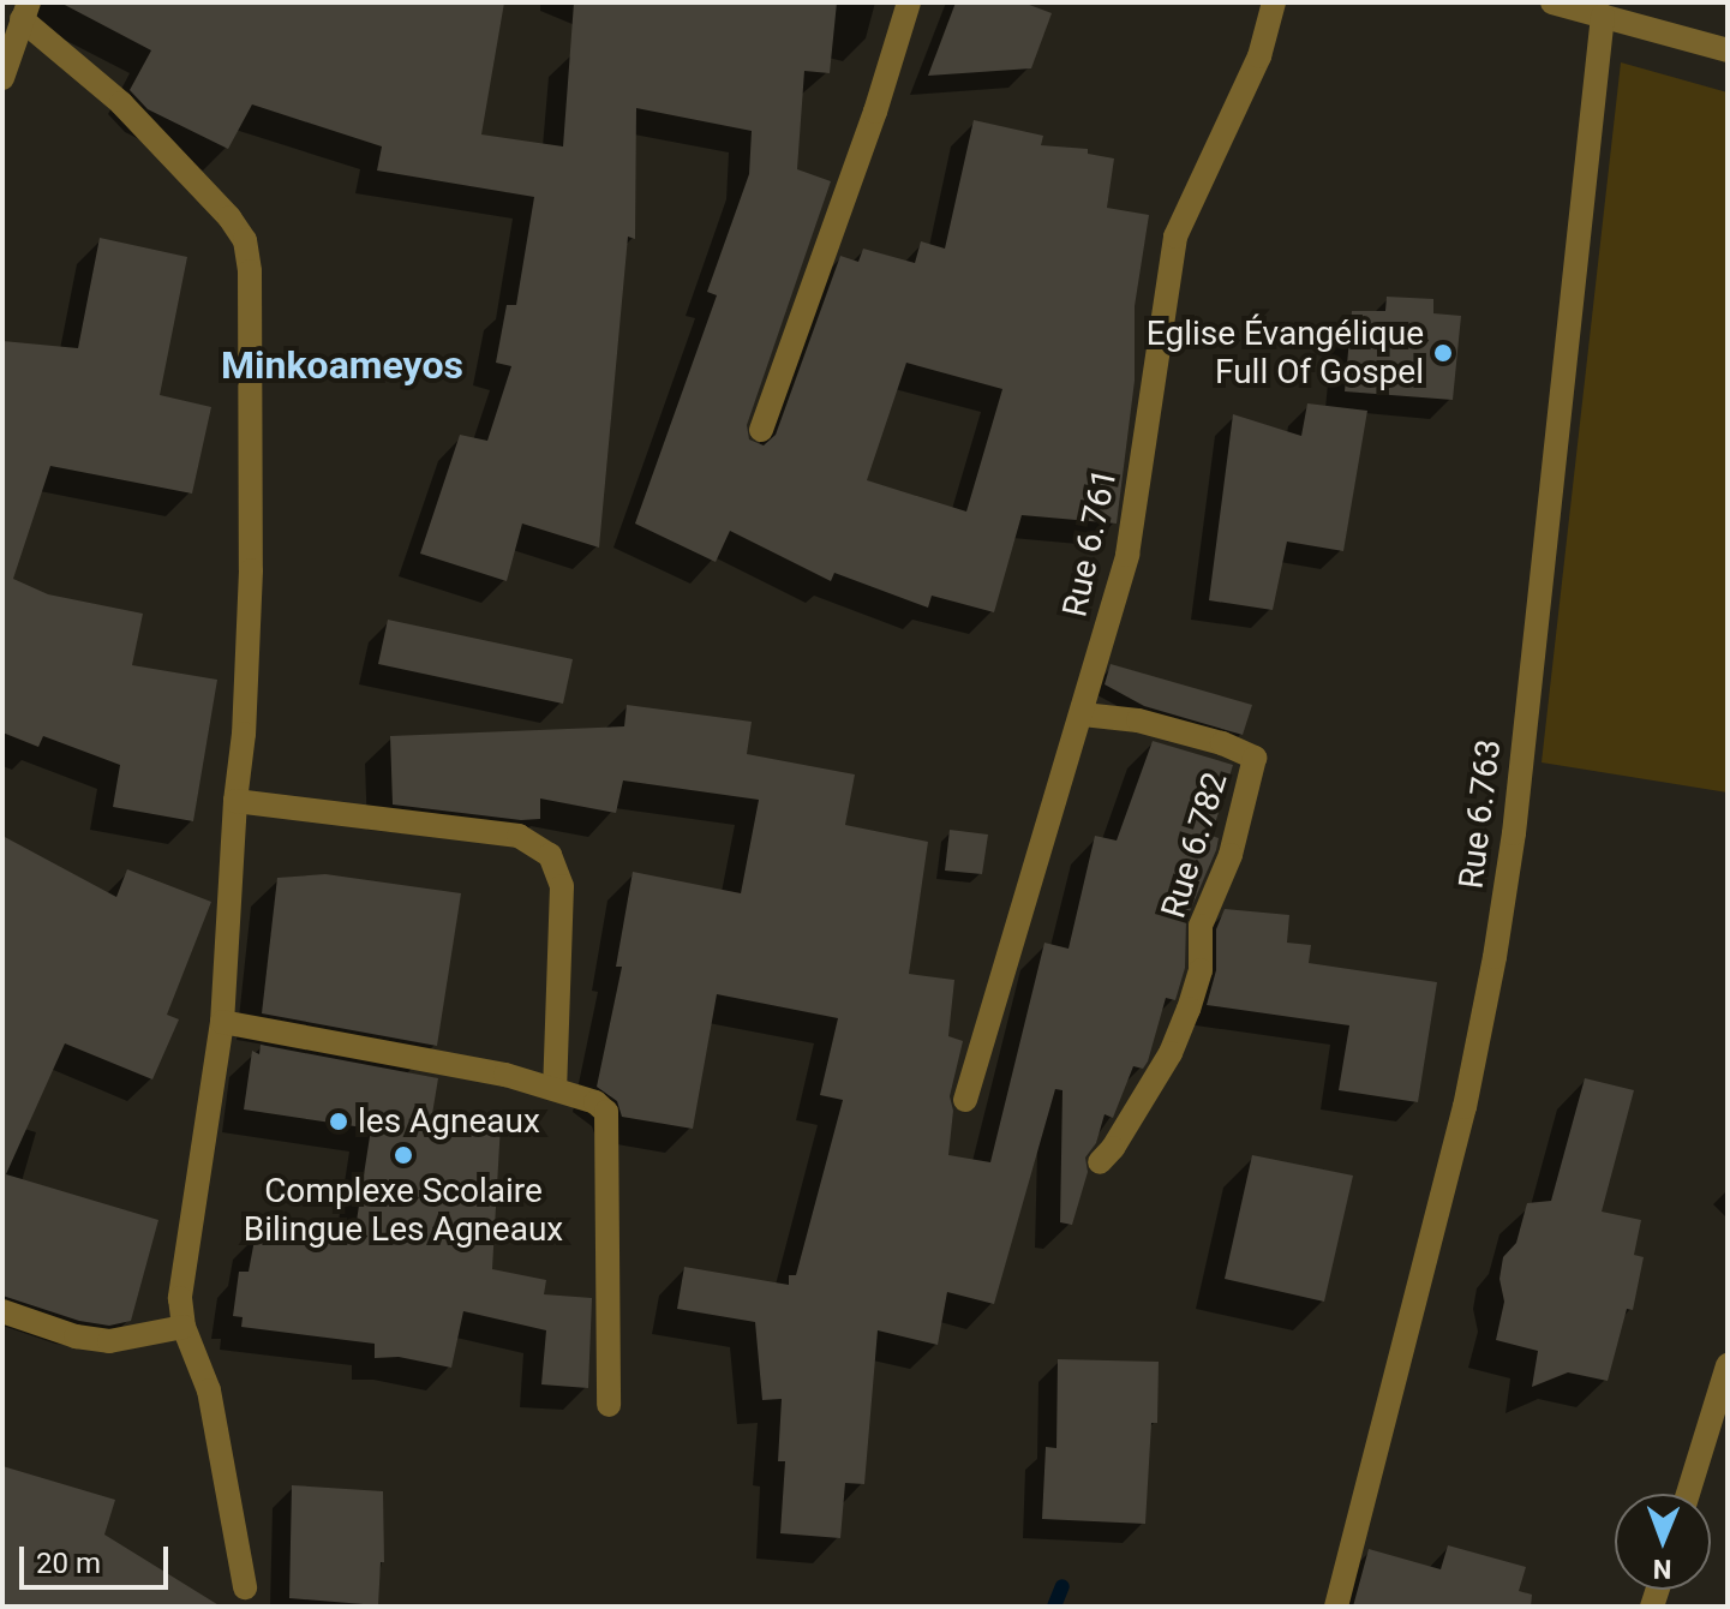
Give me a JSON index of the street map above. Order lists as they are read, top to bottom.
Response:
{
  "streets": {
    "street": ["Rue 6.761", "Rue 6.763", "Rue 6.782"]
  },
  "crossings": [
    ["Rue 6.761", "Rue 6.782"]
  ],
  "districts": ["Minkoameyos"],
  "places": ["Eglise Évangélique Full Of Gospel", "les Agneaux", "Complexe Scolaire Bilingue Les Agneaux"],
  "scale_bar": "20 m",
  "north": "bottom"
}
